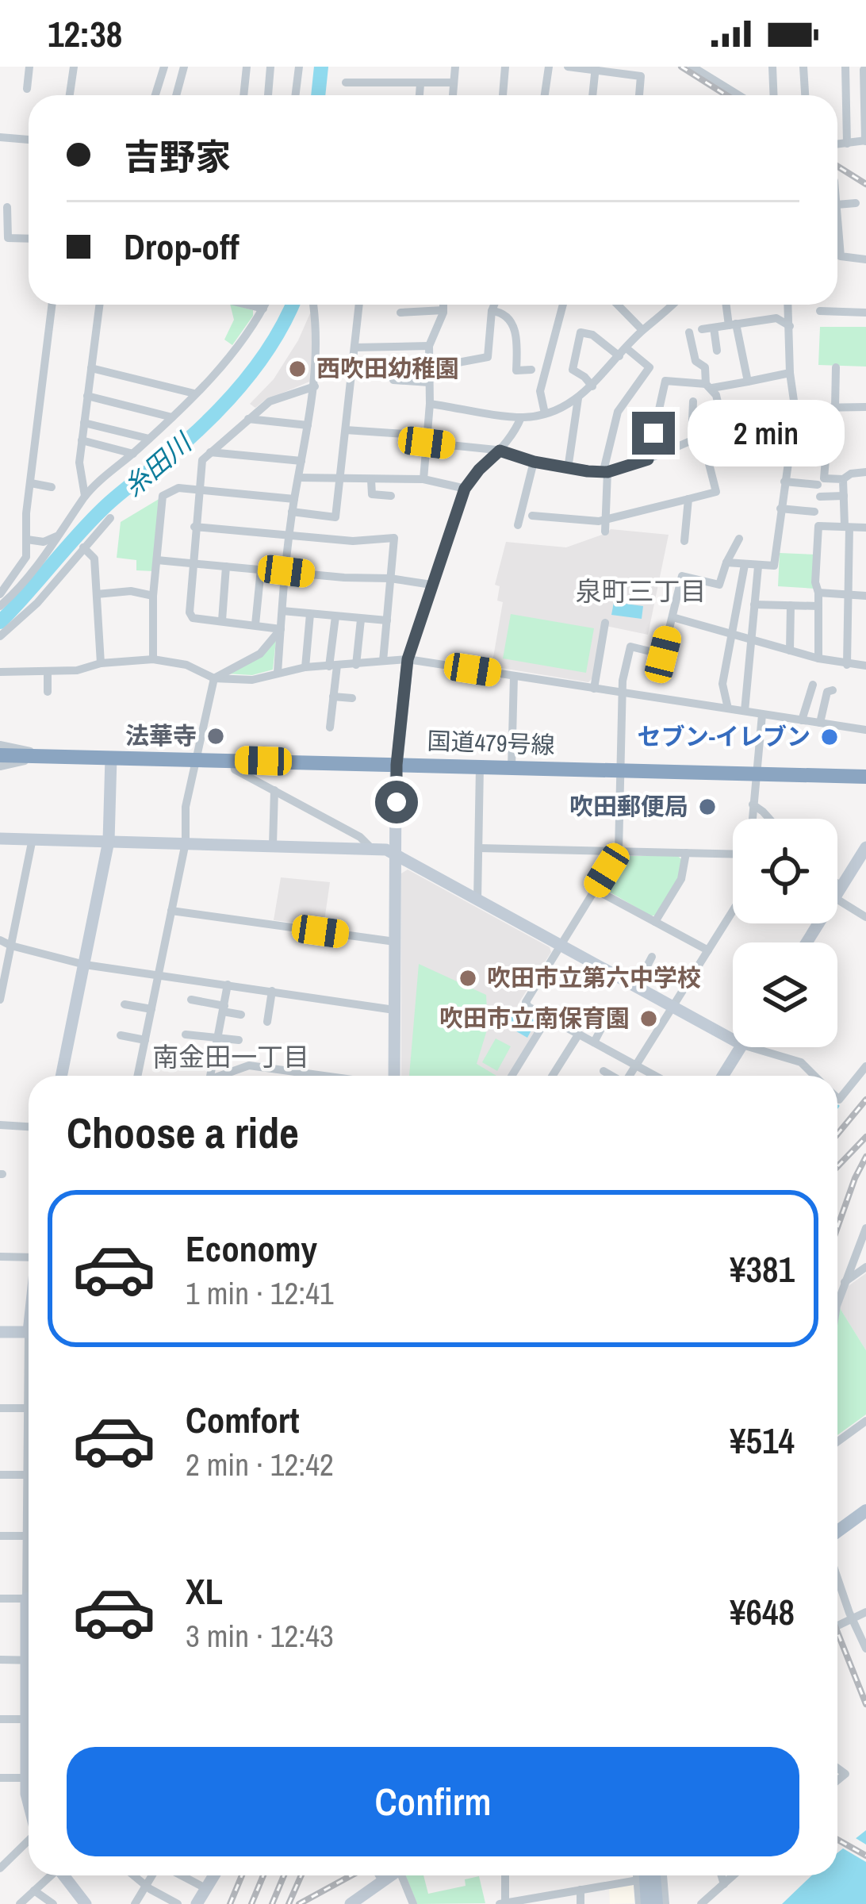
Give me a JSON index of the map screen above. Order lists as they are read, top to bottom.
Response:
{
  "streets": {
    "highway": ["国道479号線"]
  },
  "districts": ["泉町三丁目", "南金田一丁目"],
  "water": ["糸田川"],
  "places": [
    "西吹田幼稚園",
    "法華寺",
    "セブン-イレブン",
    "吹田郵便局",
    "吹田市立第六中学校",
    "吹田市立南保育園"
  ],
  "page": {
    "status": "12:38",
    "banner": ["吉野家", "Drop-off"],
    "bubble": "2 min",
    "heading": "Choose a ride",
    "list": [
      {
        "name": "Economy",
        "note": "1 min · 12:41",
        "value": "¥381"
      },
      {
        "name": "Comfort",
        "note": "2 min · 12:42",
        "value": "¥514"
      },
      {
        "name": "XL",
        "note": "3 min · 12:43",
        "value": "¥648"
      }
    ],
    "buttons": "Confirm"
  }
}
